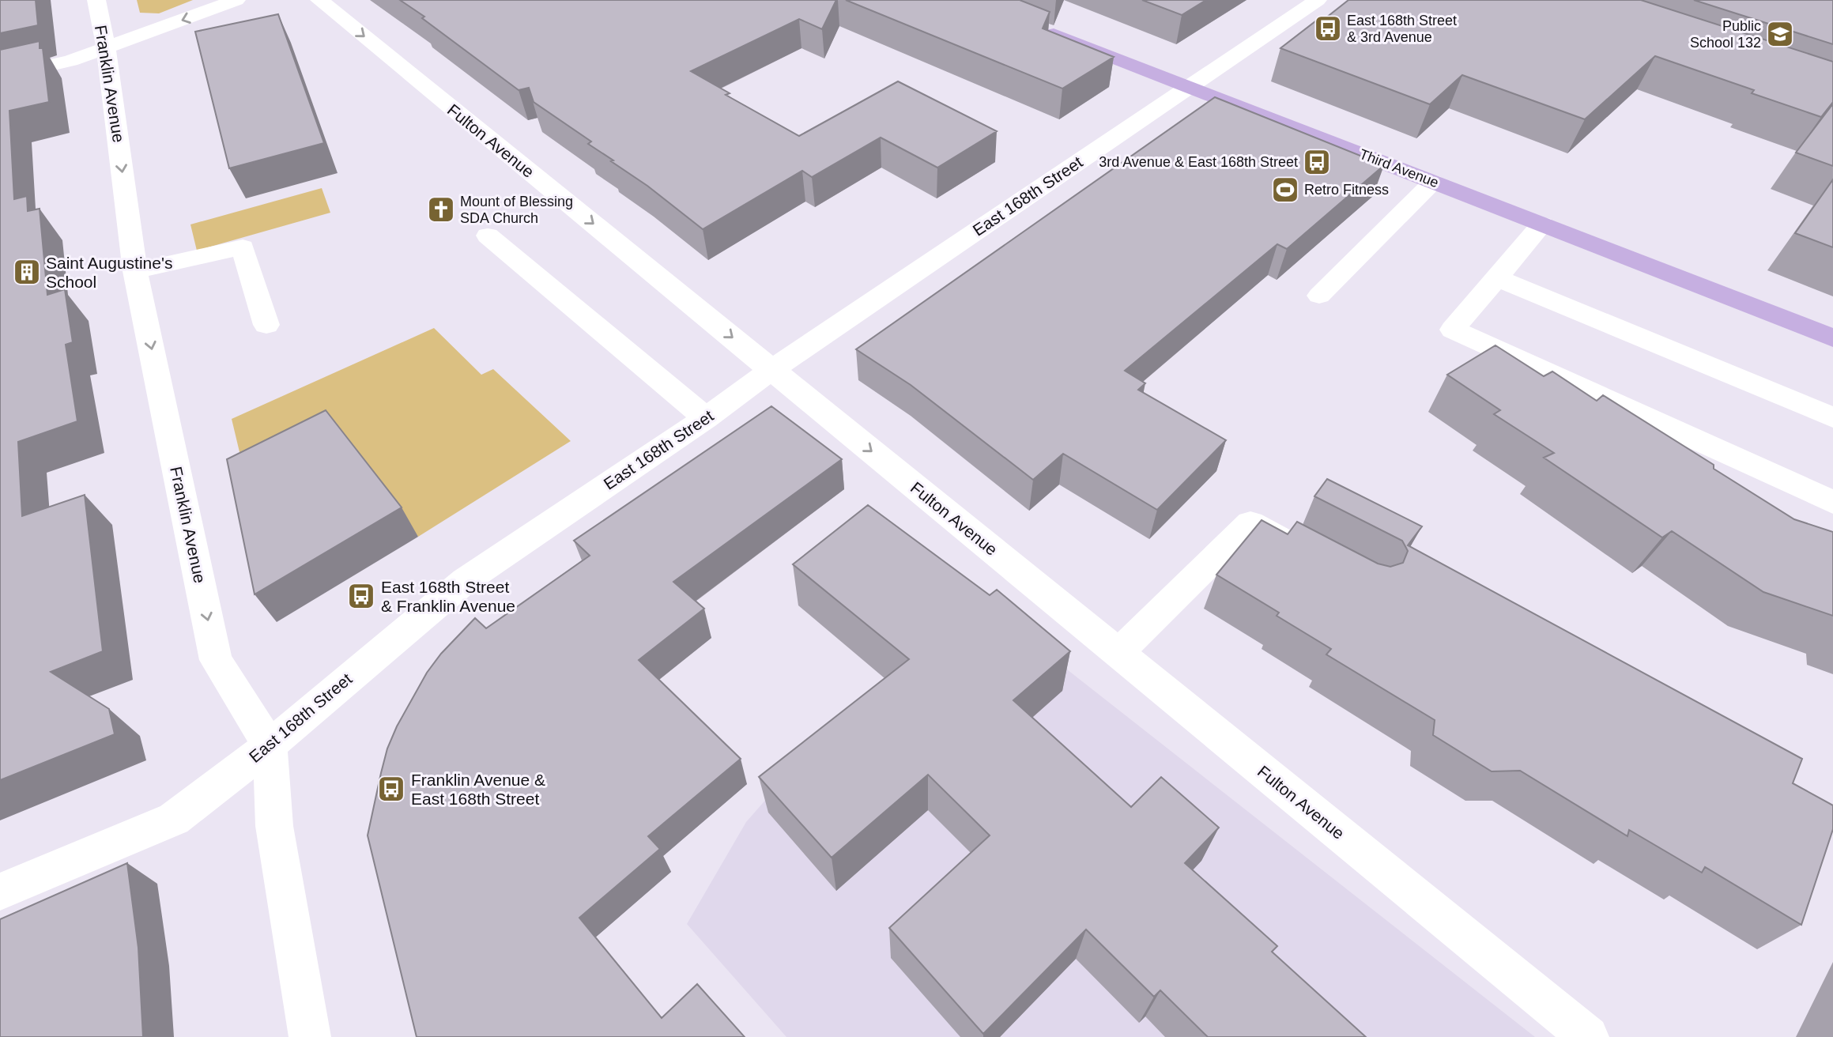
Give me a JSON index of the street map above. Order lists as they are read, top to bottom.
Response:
{
  "streets": {
    "main road": ["Third Avenue"],
    "street": ["Franklin Avenue", "Fulton Avenue", "East 168th Street"]
  },
  "crossings": [
    ["Franklin Avenue", "East 168th Street"],
    ["Fulton Avenue", "East 168th Street"],
    ["Third Avenue", "East 168th Street"]
  ],
  "one_way": ["Franklin Avenue", "Fulton Avenue"],
  "places": {
    "bus stop": [
      "East 168th Street & 3rd Avenue",
      "3rd Avenue & East 168th Street",
      "East 168th Street & Franklin Avenue",
      "Franklin Avenue & East 168th Street"
    ],
    "school or university": ["Public School 132"],
    "sports": ["Retro Fitness"],
    "church": ["Mount of Blessing SDA Church"],
    "building": ["Saint Augustine's School"]
  }
}
